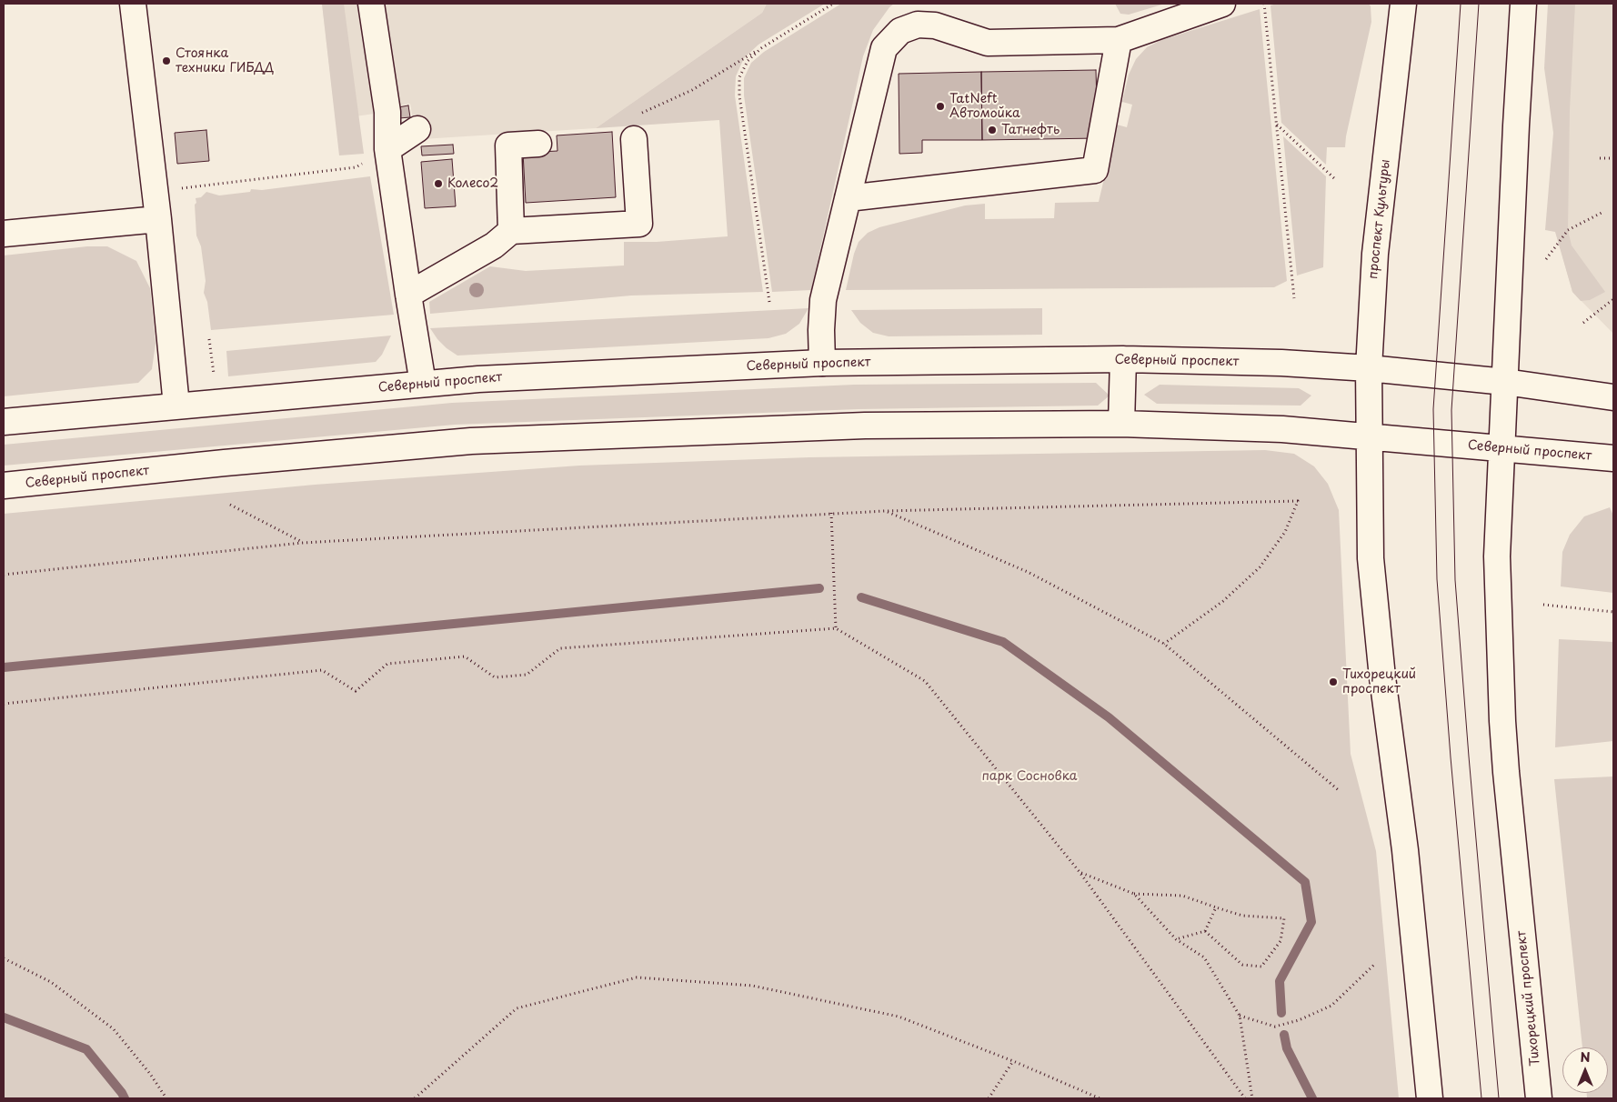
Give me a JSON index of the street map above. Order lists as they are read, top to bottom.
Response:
{
  "streets": {
    "main road": ["проспект Культуры", "Северный проспект", "Тихорецкий проспект"]
  },
  "crossings": [
    ["проспект Культуры", "Северный проспект"],
    ["Северный проспект", "Тихорецкий проспект"]
  ],
  "parks": ["парк Сосновка"],
  "places": [
    "Стоянка техники ГИБДД",
    "TatNeft Автомойка",
    "Татнефть",
    "Колесо2",
    "Тихорецкий проспект"
  ],
  "north": "top"
}
